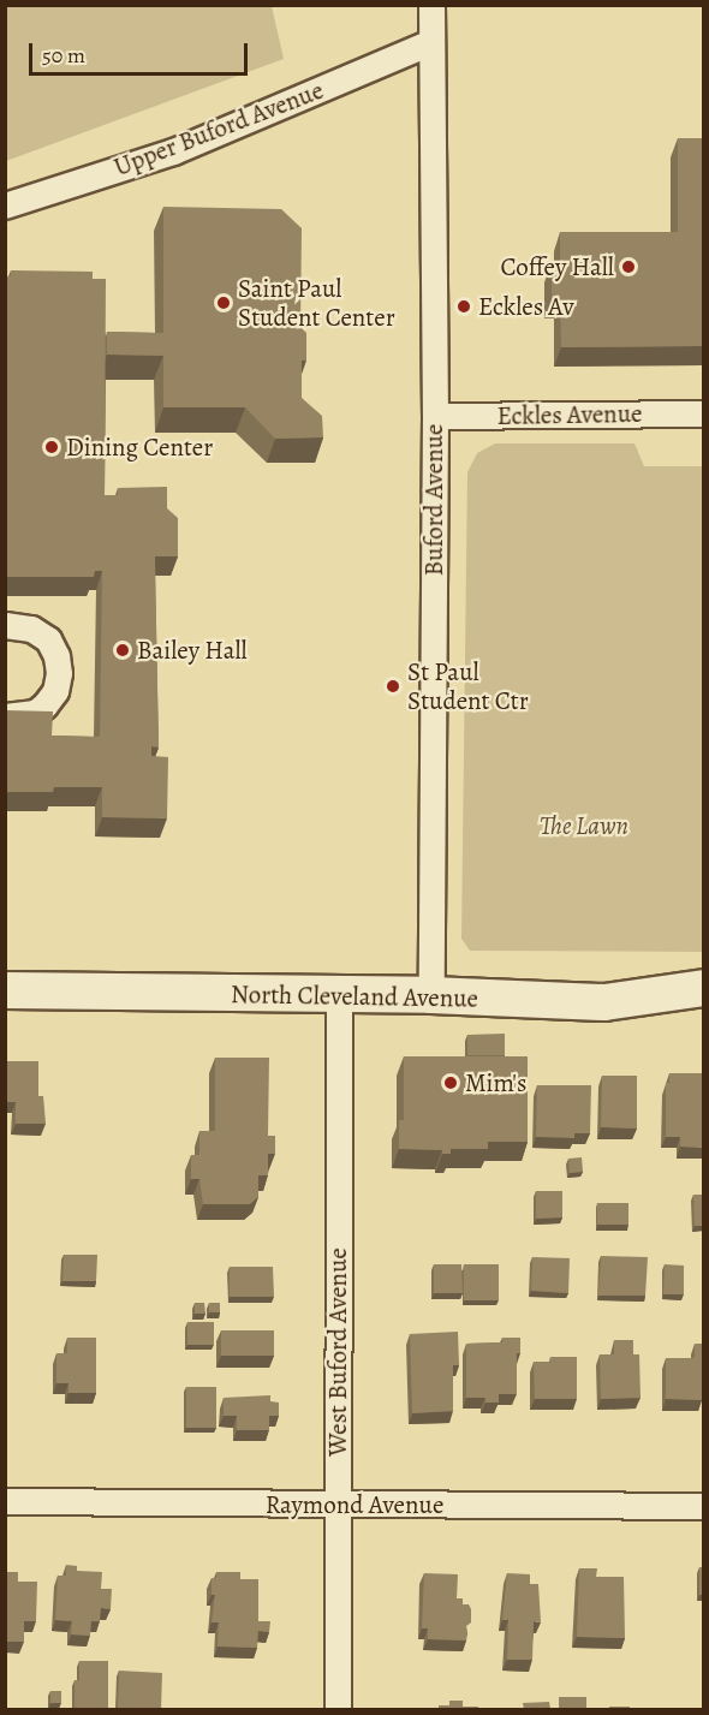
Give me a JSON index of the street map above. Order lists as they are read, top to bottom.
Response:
{
  "streets": {
    "main road": ["North Cleveland Avenue"],
    "street": [
      "Upper Buford Avenue",
      "Eckles Avenue",
      "Buford Avenue",
      "West Buford Avenue",
      "Raymond Avenue"
    ]
  },
  "crossings": [
    ["Upper Buford Avenue", "Buford Avenue"],
    ["Eckles Avenue", "Buford Avenue"],
    ["Buford Avenue", "North Cleveland Avenue"],
    ["North Cleveland Avenue", "West Buford Avenue"],
    ["West Buford Avenue", "Raymond Avenue"]
  ],
  "parks": ["The Lawn"],
  "places": [
    "Coffey Hall",
    "Saint Paul Student Center",
    "Eckles Av",
    "Dining Center",
    "Bailey Hall",
    "St Paul Student Ctr",
    "Mim's"
  ],
  "scale_bar": "50 m"
}
